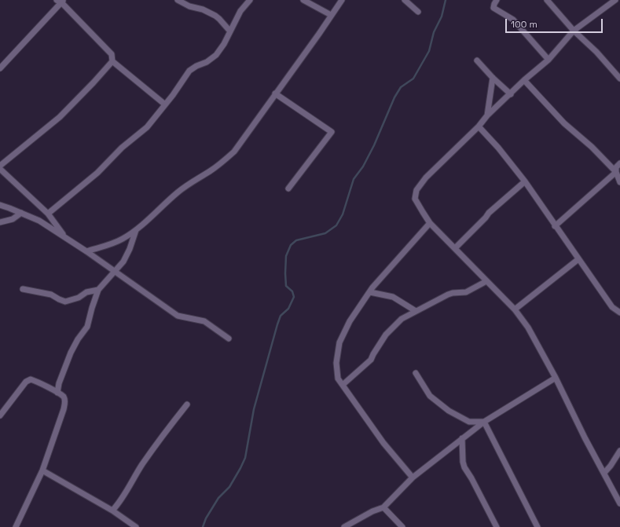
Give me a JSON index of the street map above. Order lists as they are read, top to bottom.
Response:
{
  "scale_bar": "100 m"
}
